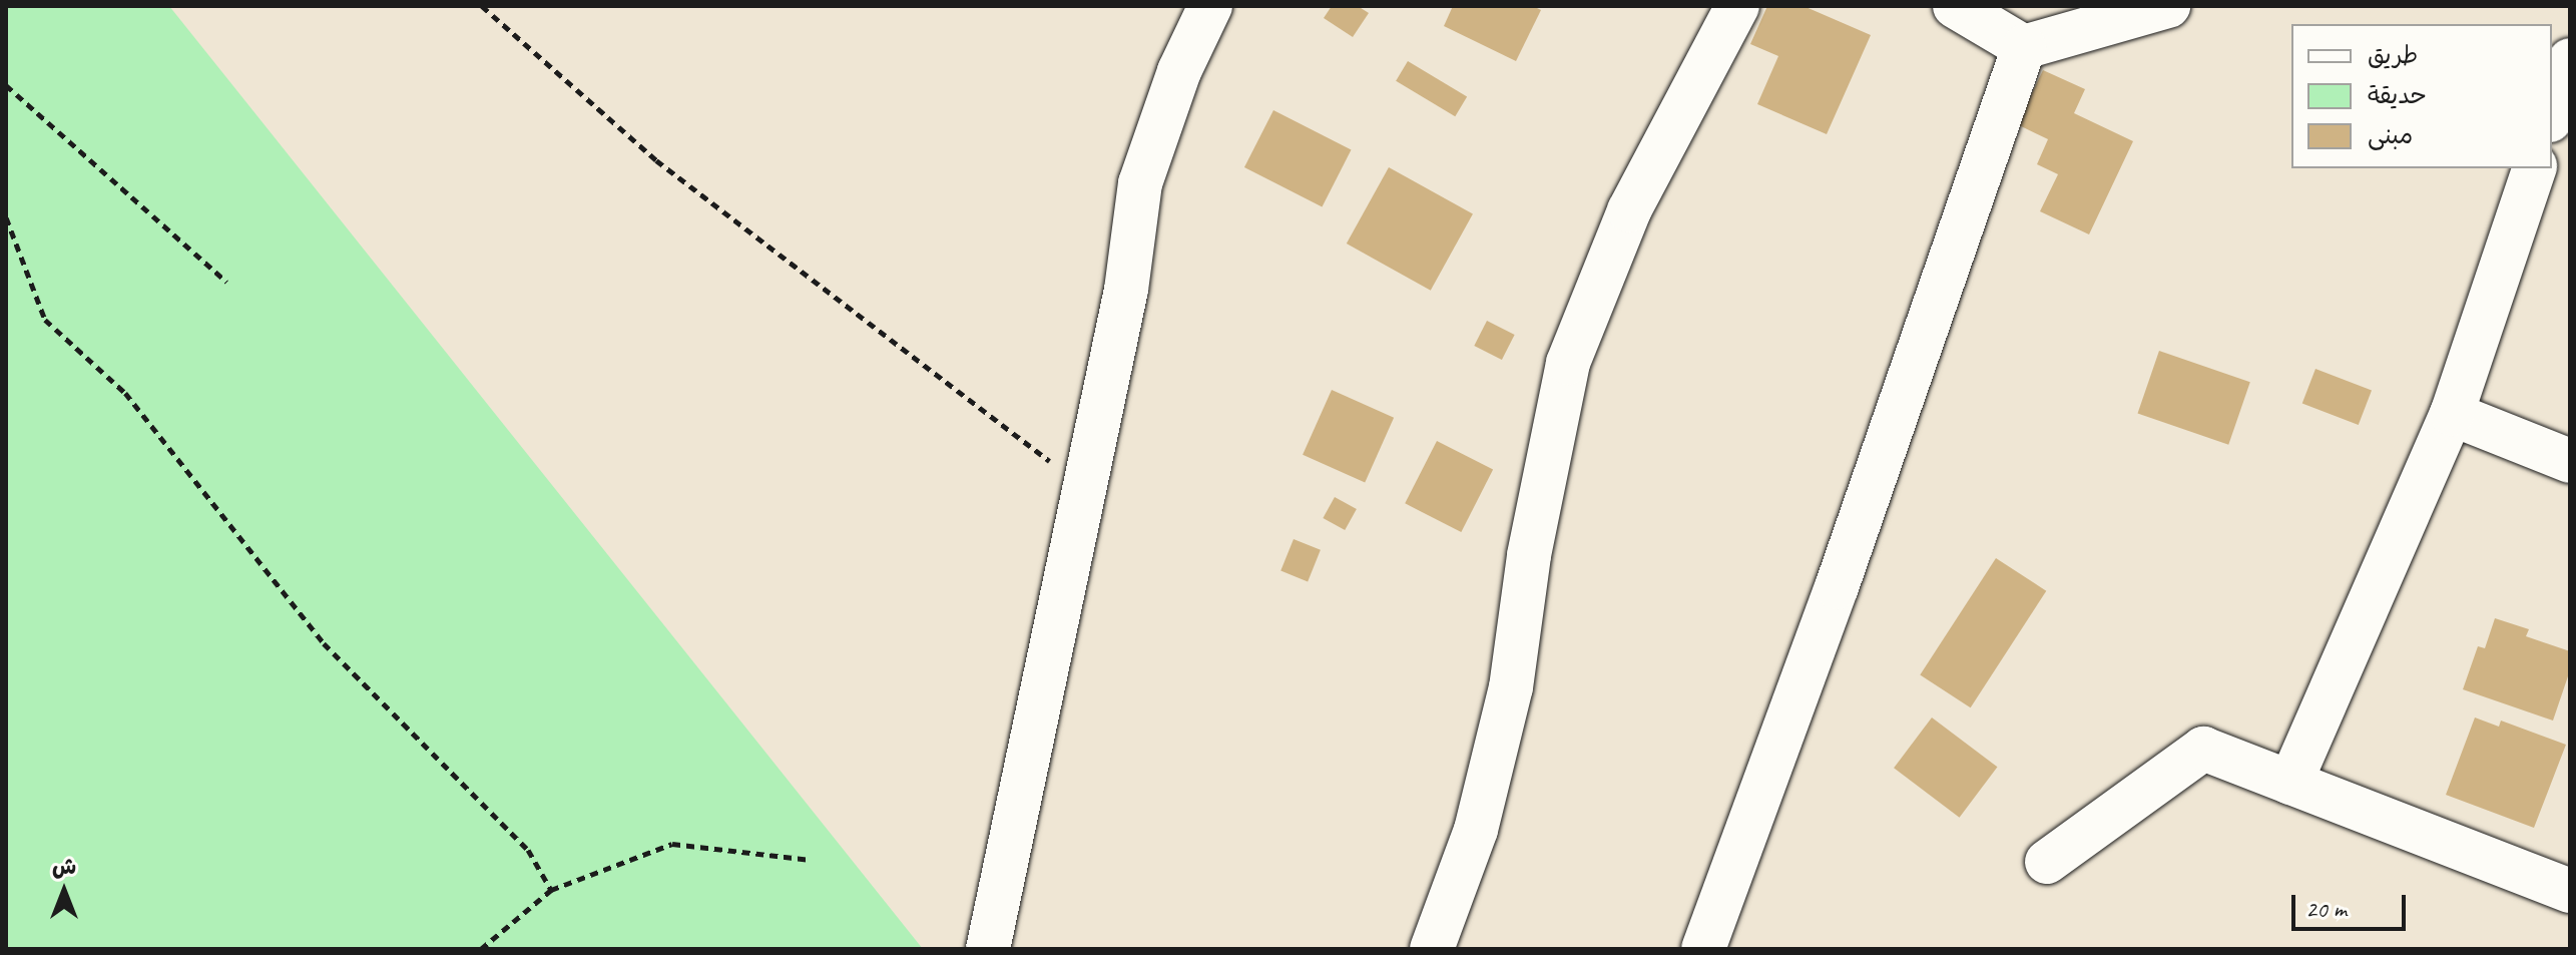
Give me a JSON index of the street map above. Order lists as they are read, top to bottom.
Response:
{
  "legend": ["طريق", "حديقة", "مبنى"],
  "scale_bar": "20 m",
  "north": "top"
}
